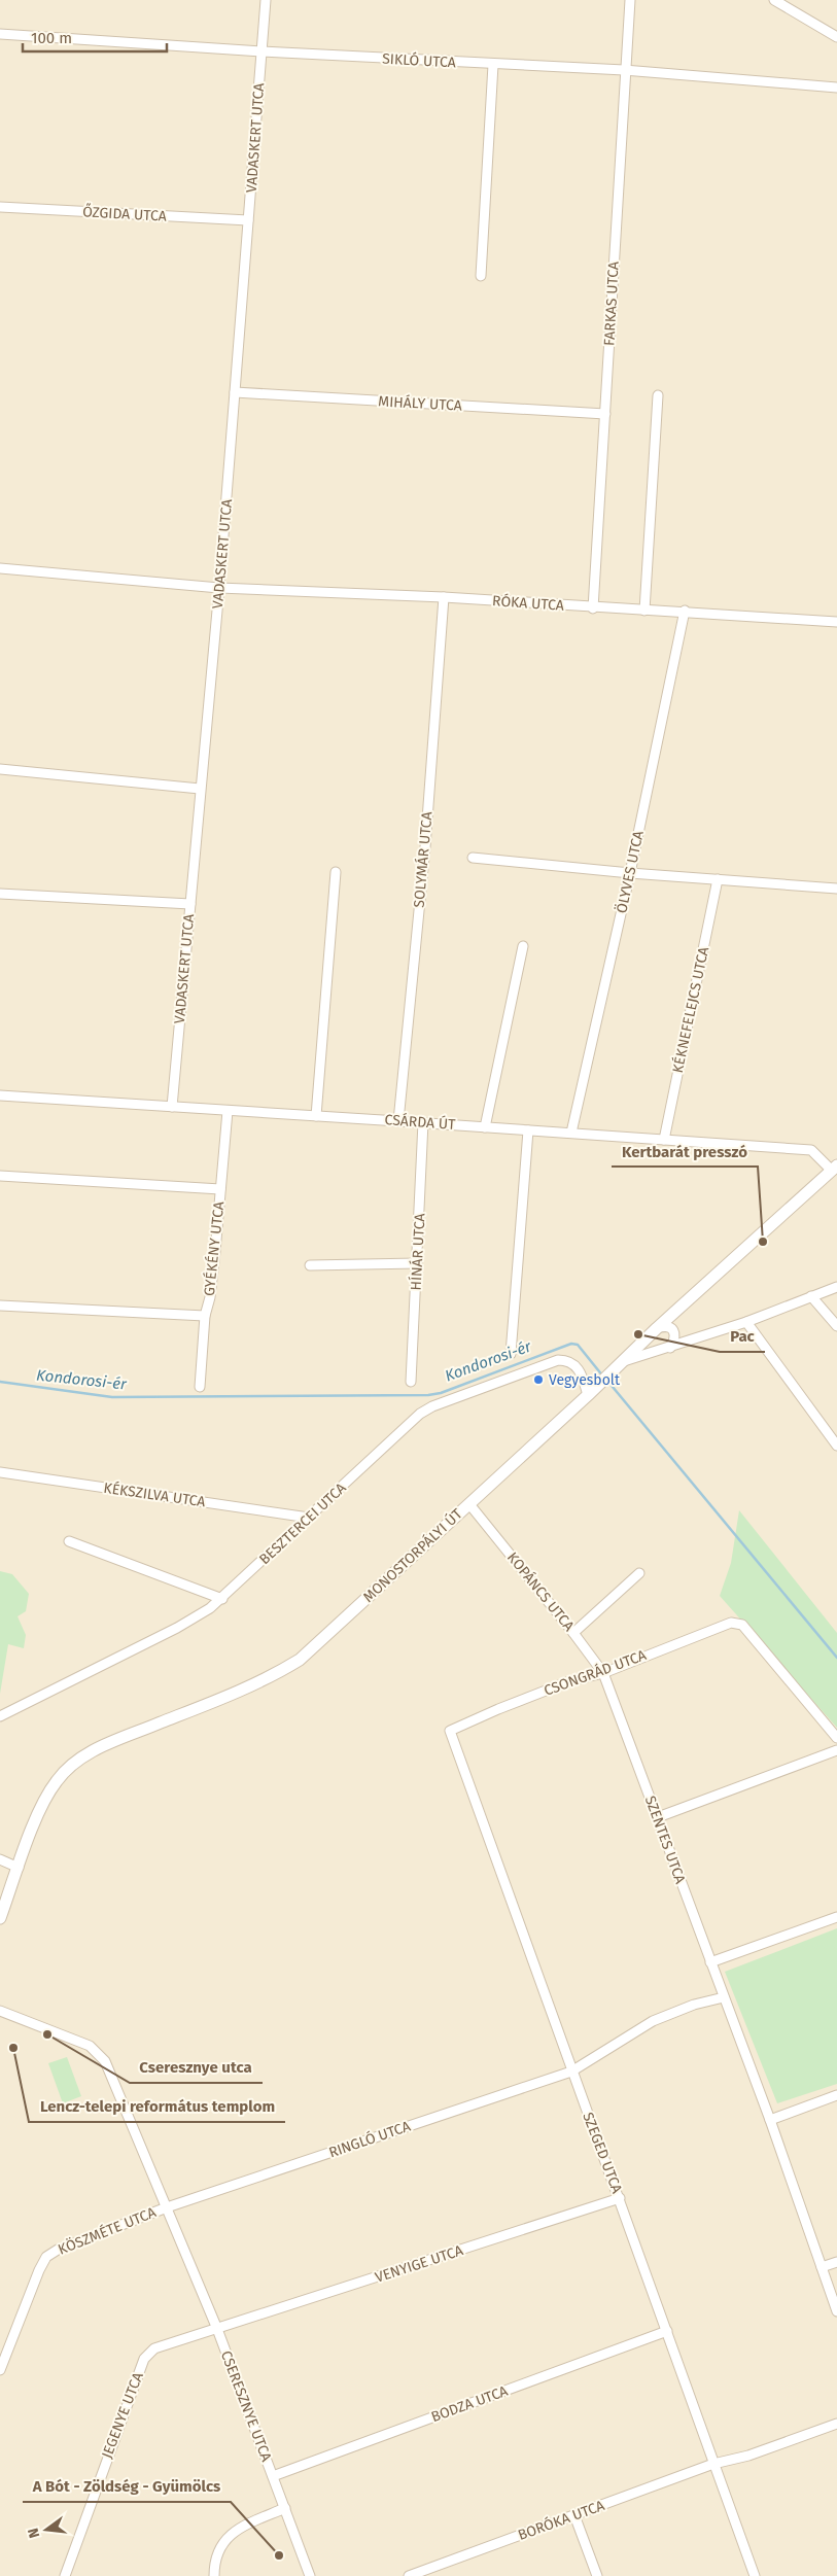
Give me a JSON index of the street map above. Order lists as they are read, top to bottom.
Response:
{
  "streets": {
    "street": [
      "SIKLÓ UTCA",
      "VADASKERT UTCA",
      "ŐZGIDA UTCA",
      "FARKAS UTCA",
      "MIHÁLY UTCA",
      "RÓKA UTCA",
      "SOLYMÁR UTCA",
      "ÖLYVES UTCA",
      "KÉKNEFELEJCS UTCA",
      "CSÁRDA ÚT",
      "GYÉKÉNY UTCA",
      "HÍNÁR UTCA",
      "KÉKSZILVA UTCA",
      "BESZTERCEI UTCA",
      "MONOSTORPÁLYI ÚT",
      "KOPÁNCS UTCA",
      "CSONGRÁD UTCA",
      "SZENTES UTCA",
      "RINGLÓ UTCA",
      "SZEGED UTCA",
      "KÖSZMÉTE UTCA",
      "VENYIGE UTCA",
      "BODZA UTCA",
      "CSERESZNYE UTCA",
      "JEGENYE UTCA",
      "BORÓKA UTCA"
    ]
  },
  "crossings": [
    ["SIKLÓ UTCA", "VADASKERT UTCA"],
    ["SIKLÓ UTCA", "FARKAS UTCA"],
    ["VADASKERT UTCA", "ŐZGIDA UTCA"],
    ["VADASKERT UTCA", "MIHÁLY UTCA"],
    ["VADASKERT UTCA", "RÓKA UTCA"],
    ["VADASKERT UTCA", "CSÁRDA ÚT"],
    ["FARKAS UTCA", "MIHÁLY UTCA"],
    ["FARKAS UTCA", "RÓKA UTCA"],
    ["RÓKA UTCA", "SOLYMÁR UTCA"],
    ["RÓKA UTCA", "ÖLYVES UTCA"],
    ["SOLYMÁR UTCA", "CSÁRDA ÚT"],
    ["ÖLYVES UTCA", "CSÁRDA ÚT"],
    ["KÉKNEFELEJCS UTCA", "CSÁRDA ÚT"],
    ["CSÁRDA ÚT", "GYÉKÉNY UTCA"],
    ["CSÁRDA ÚT", "HÍNÁR UTCA"],
    ["CSÁRDA ÚT", "MONOSTORPÁLYI ÚT"],
    ["KÉKSZILVA UTCA", "BESZTERCEI UTCA"],
    ["BESZTERCEI UTCA", "MONOSTORPÁLYI ÚT"],
    ["MONOSTORPÁLYI ÚT", "KOPÁNCS UTCA"],
    ["KOPÁNCS UTCA", "CSONGRÁD UTCA"],
    ["KOPÁNCS UTCA", "SZENTES UTCA"],
    ["CSONGRÁD UTCA", "SZEGED UTCA"],
    ["RINGLÓ UTCA", "SZEGED UTCA"],
    ["RINGLÓ UTCA", "KÖSZMÉTE UTCA"],
    ["RINGLÓ UTCA", "CSERESZNYE UTCA"],
    ["SZEGED UTCA", "VENYIGE UTCA"],
    ["SZEGED UTCA", "BODZA UTCA"],
    ["SZEGED UTCA", "BORÓKA UTCA"],
    ["KÖSZMÉTE UTCA", "CSERESZNYE UTCA"],
    ["VENYIGE UTCA", "CSERESZNYE UTCA"],
    ["VENYIGE UTCA", "JEGENYE UTCA"],
    ["BODZA UTCA", "CSERESZNYE UTCA"],
    ["CSERESZNYE UTCA", "JEGENYE UTCA"]
  ],
  "water": ["Kondorosi-ér"],
  "places": [
    "Kertbarát presszó",
    "Pac",
    "Vegyesbolt",
    "Cseresznye utca",
    "Lencz-telepi református templom",
    "A Bót - Zöldség - Gyümölcs"
  ],
  "scale_bar": "100 m",
  "north": "left"
}
